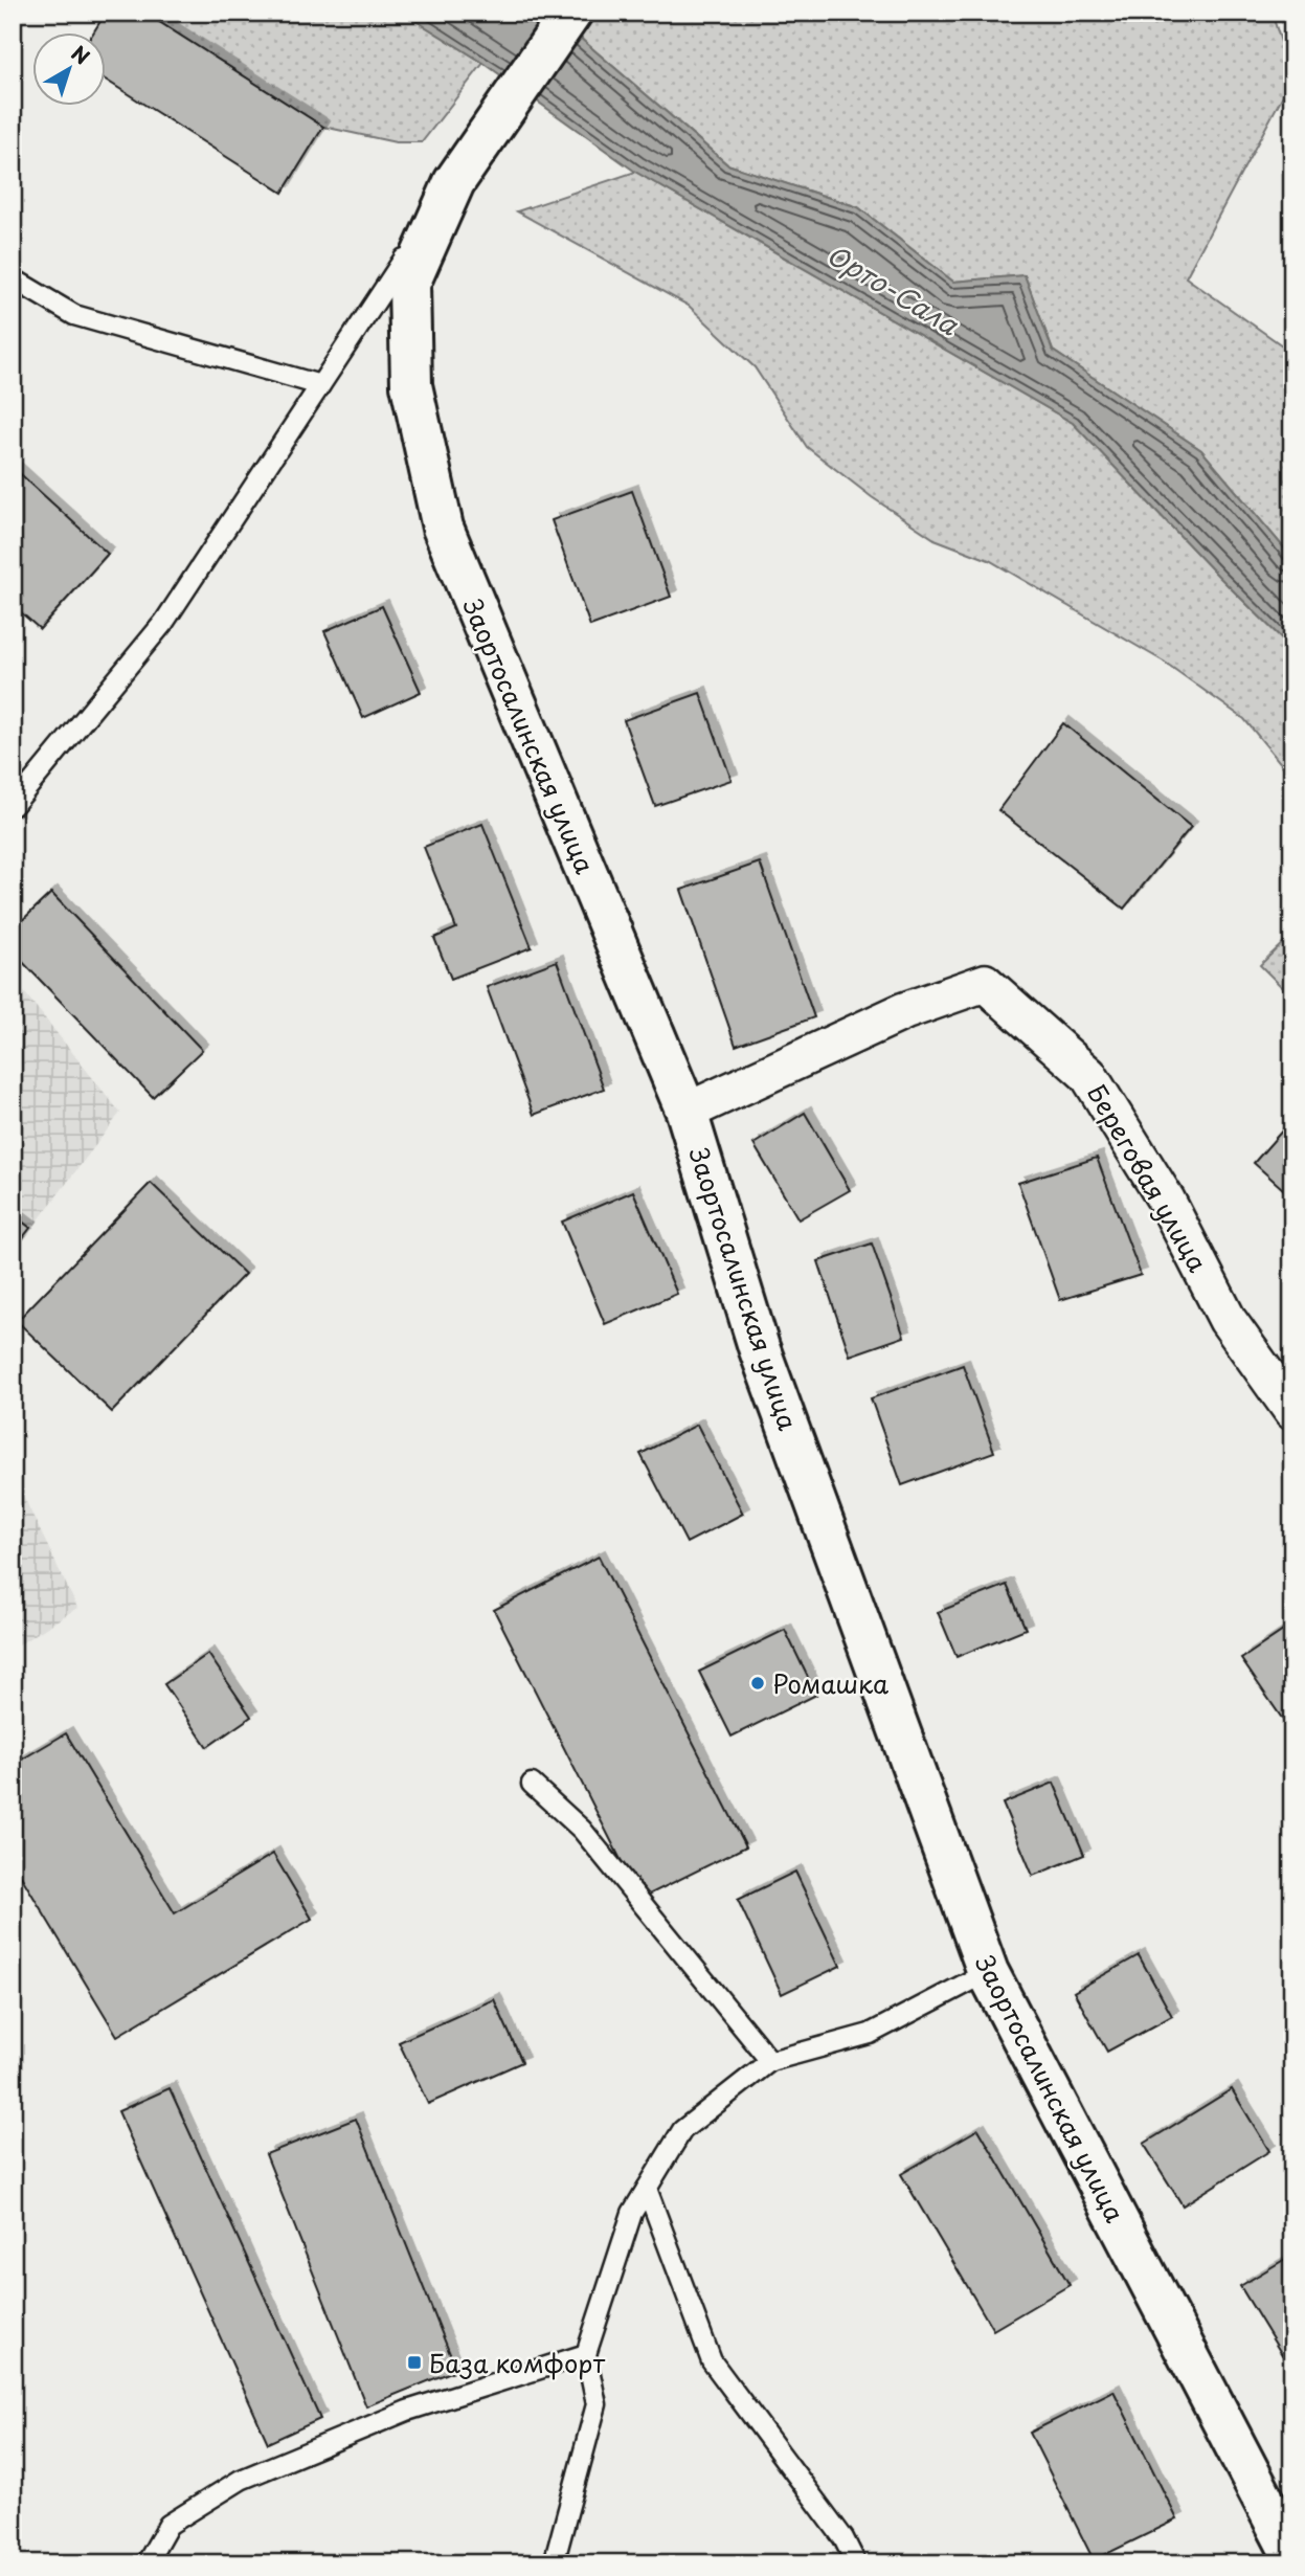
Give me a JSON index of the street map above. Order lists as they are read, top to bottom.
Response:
{
  "streets": {
    "street": ["Заортосалинская улица", "Береговая улица"]
  },
  "crossings": [
    ["Заортосалинская улица", "Береговая улица"]
  ],
  "water": ["Орто-Сала"],
  "places": {
    "other": ["Ромашка"],
    "transit": ["База комфорт"]
  },
  "north": "top right"
}
